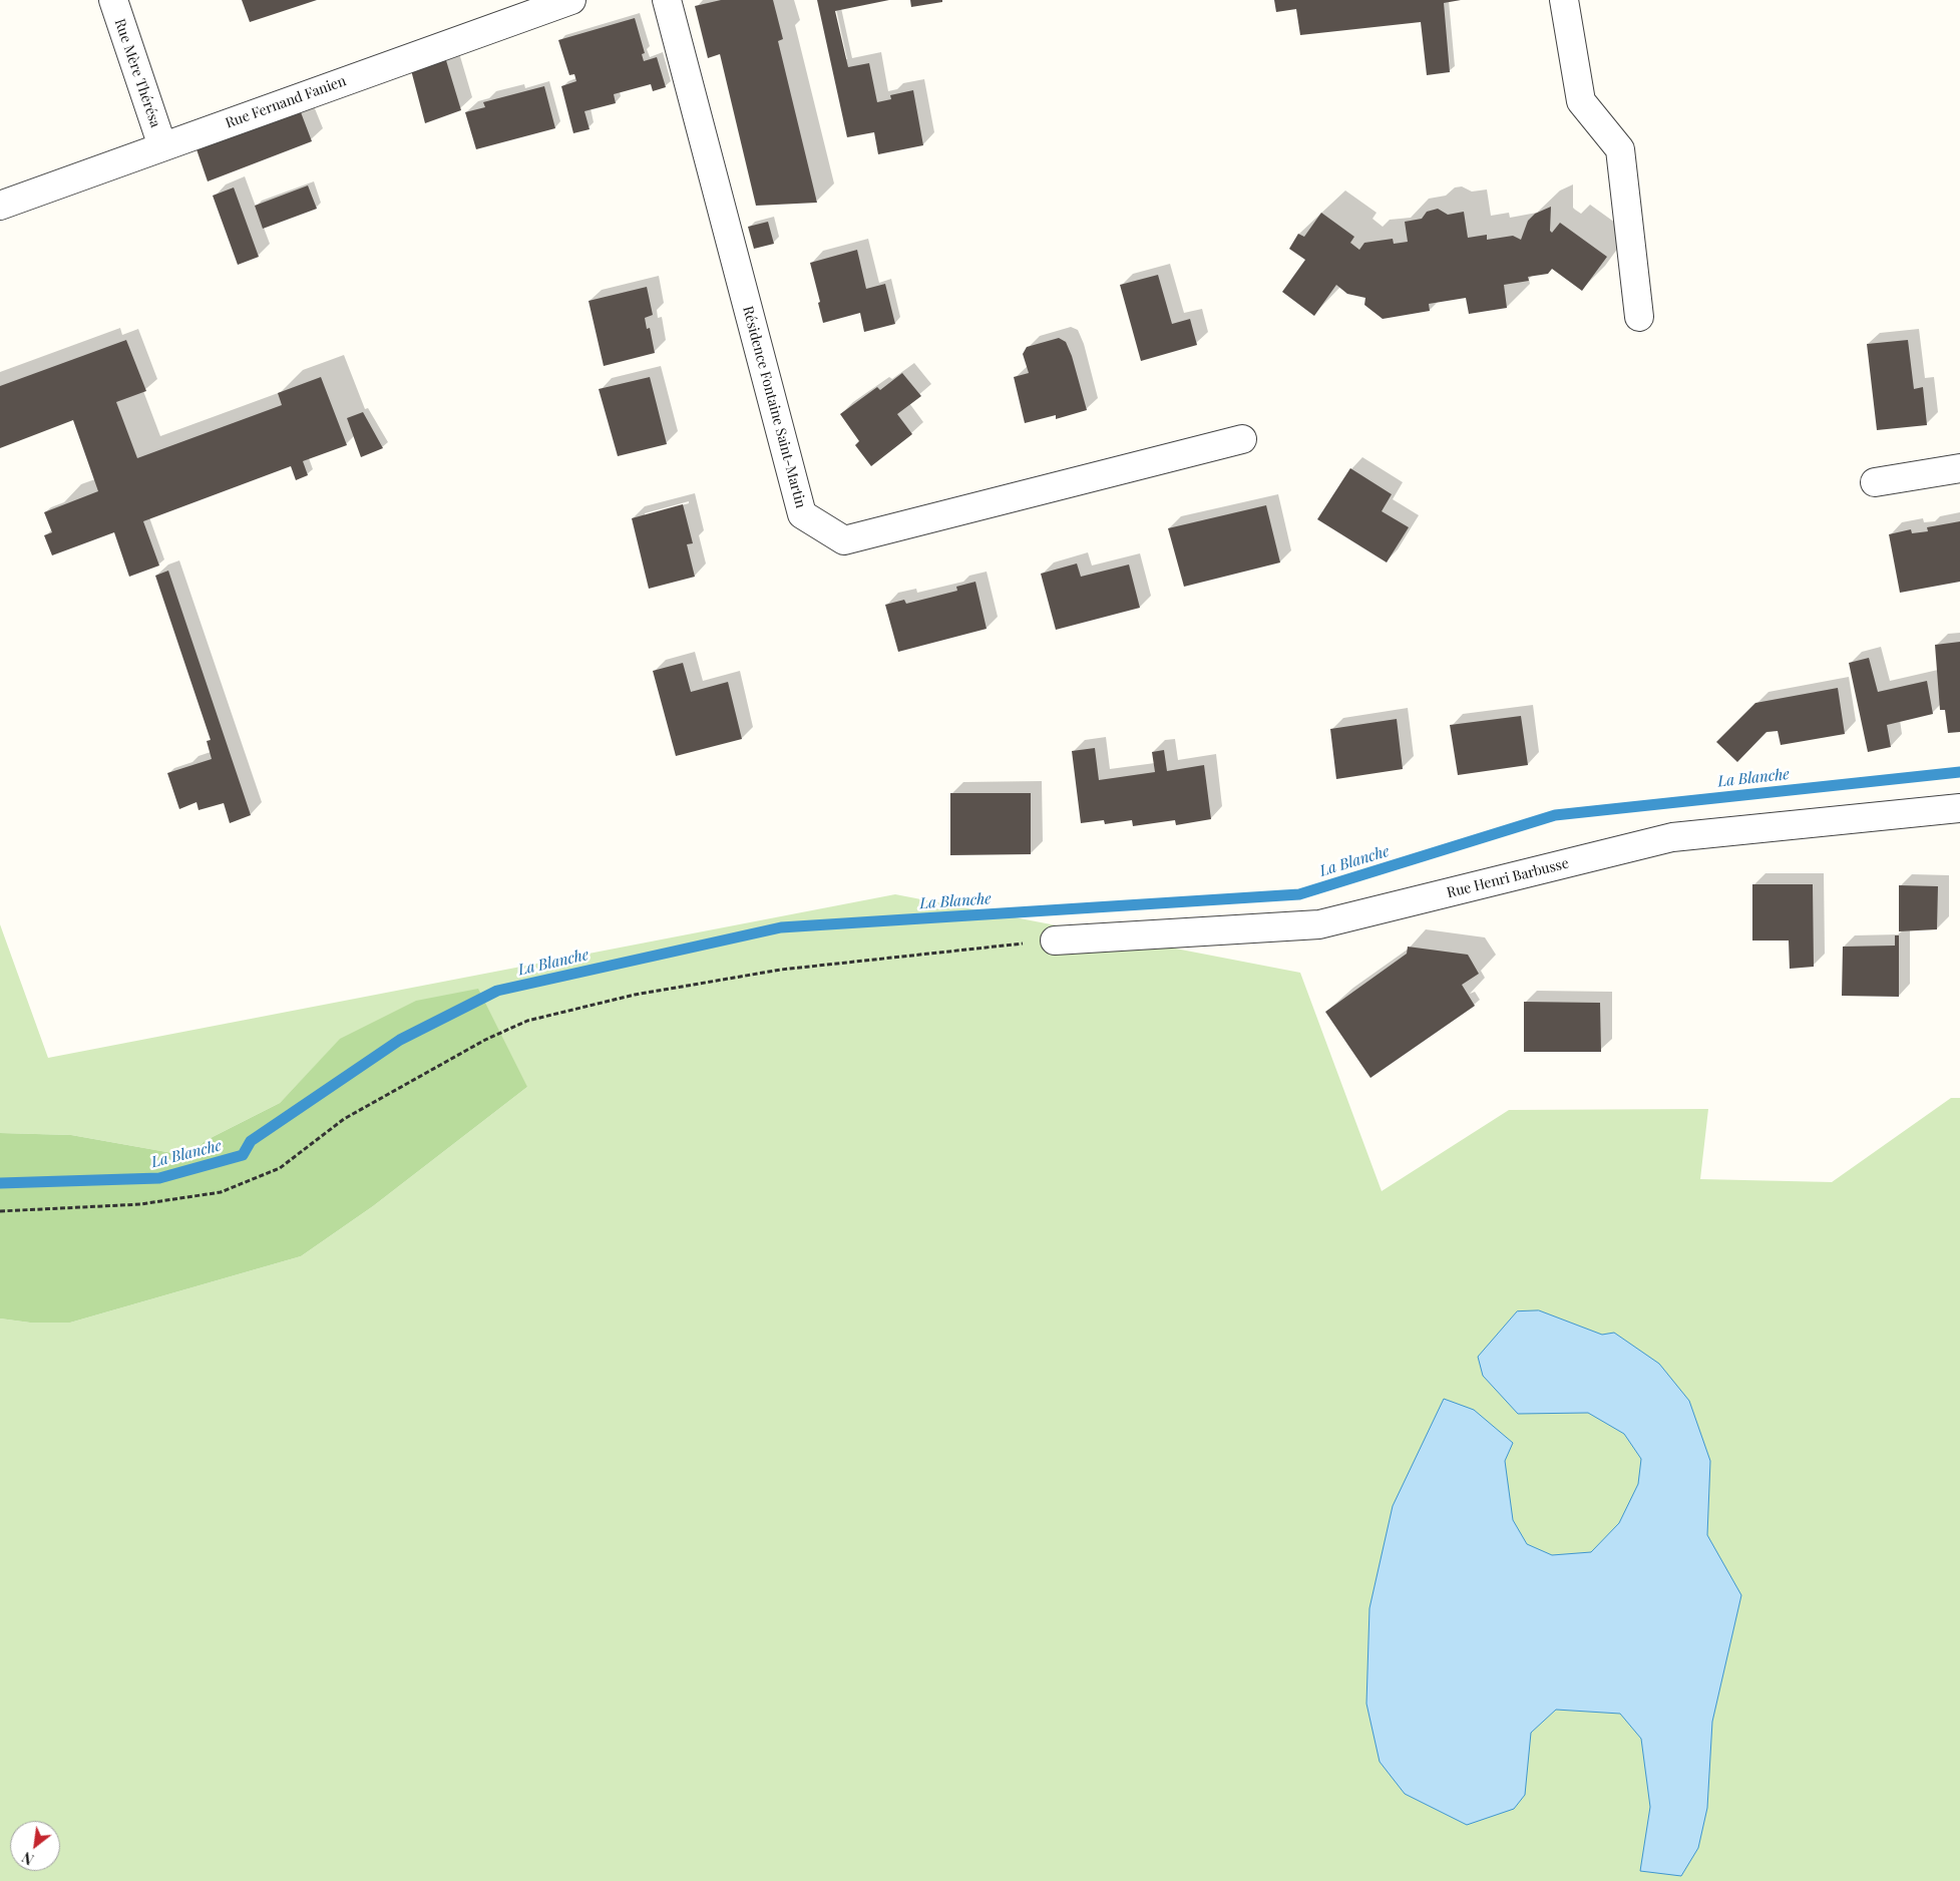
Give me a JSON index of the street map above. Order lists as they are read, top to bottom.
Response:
{
  "streets": {
    "street": [
      "Rue Mère Thérésa",
      "Rue Fernand Fanien",
      "Résidence Fontaine Saint-Martin",
      "Rue Henri Barbusse"
    ]
  },
  "crossings": [
    ["Rue Mère Thérésa", "Rue Fernand Fanien"]
  ],
  "water": ["La Blanche"],
  "north": "bottom left"
}
